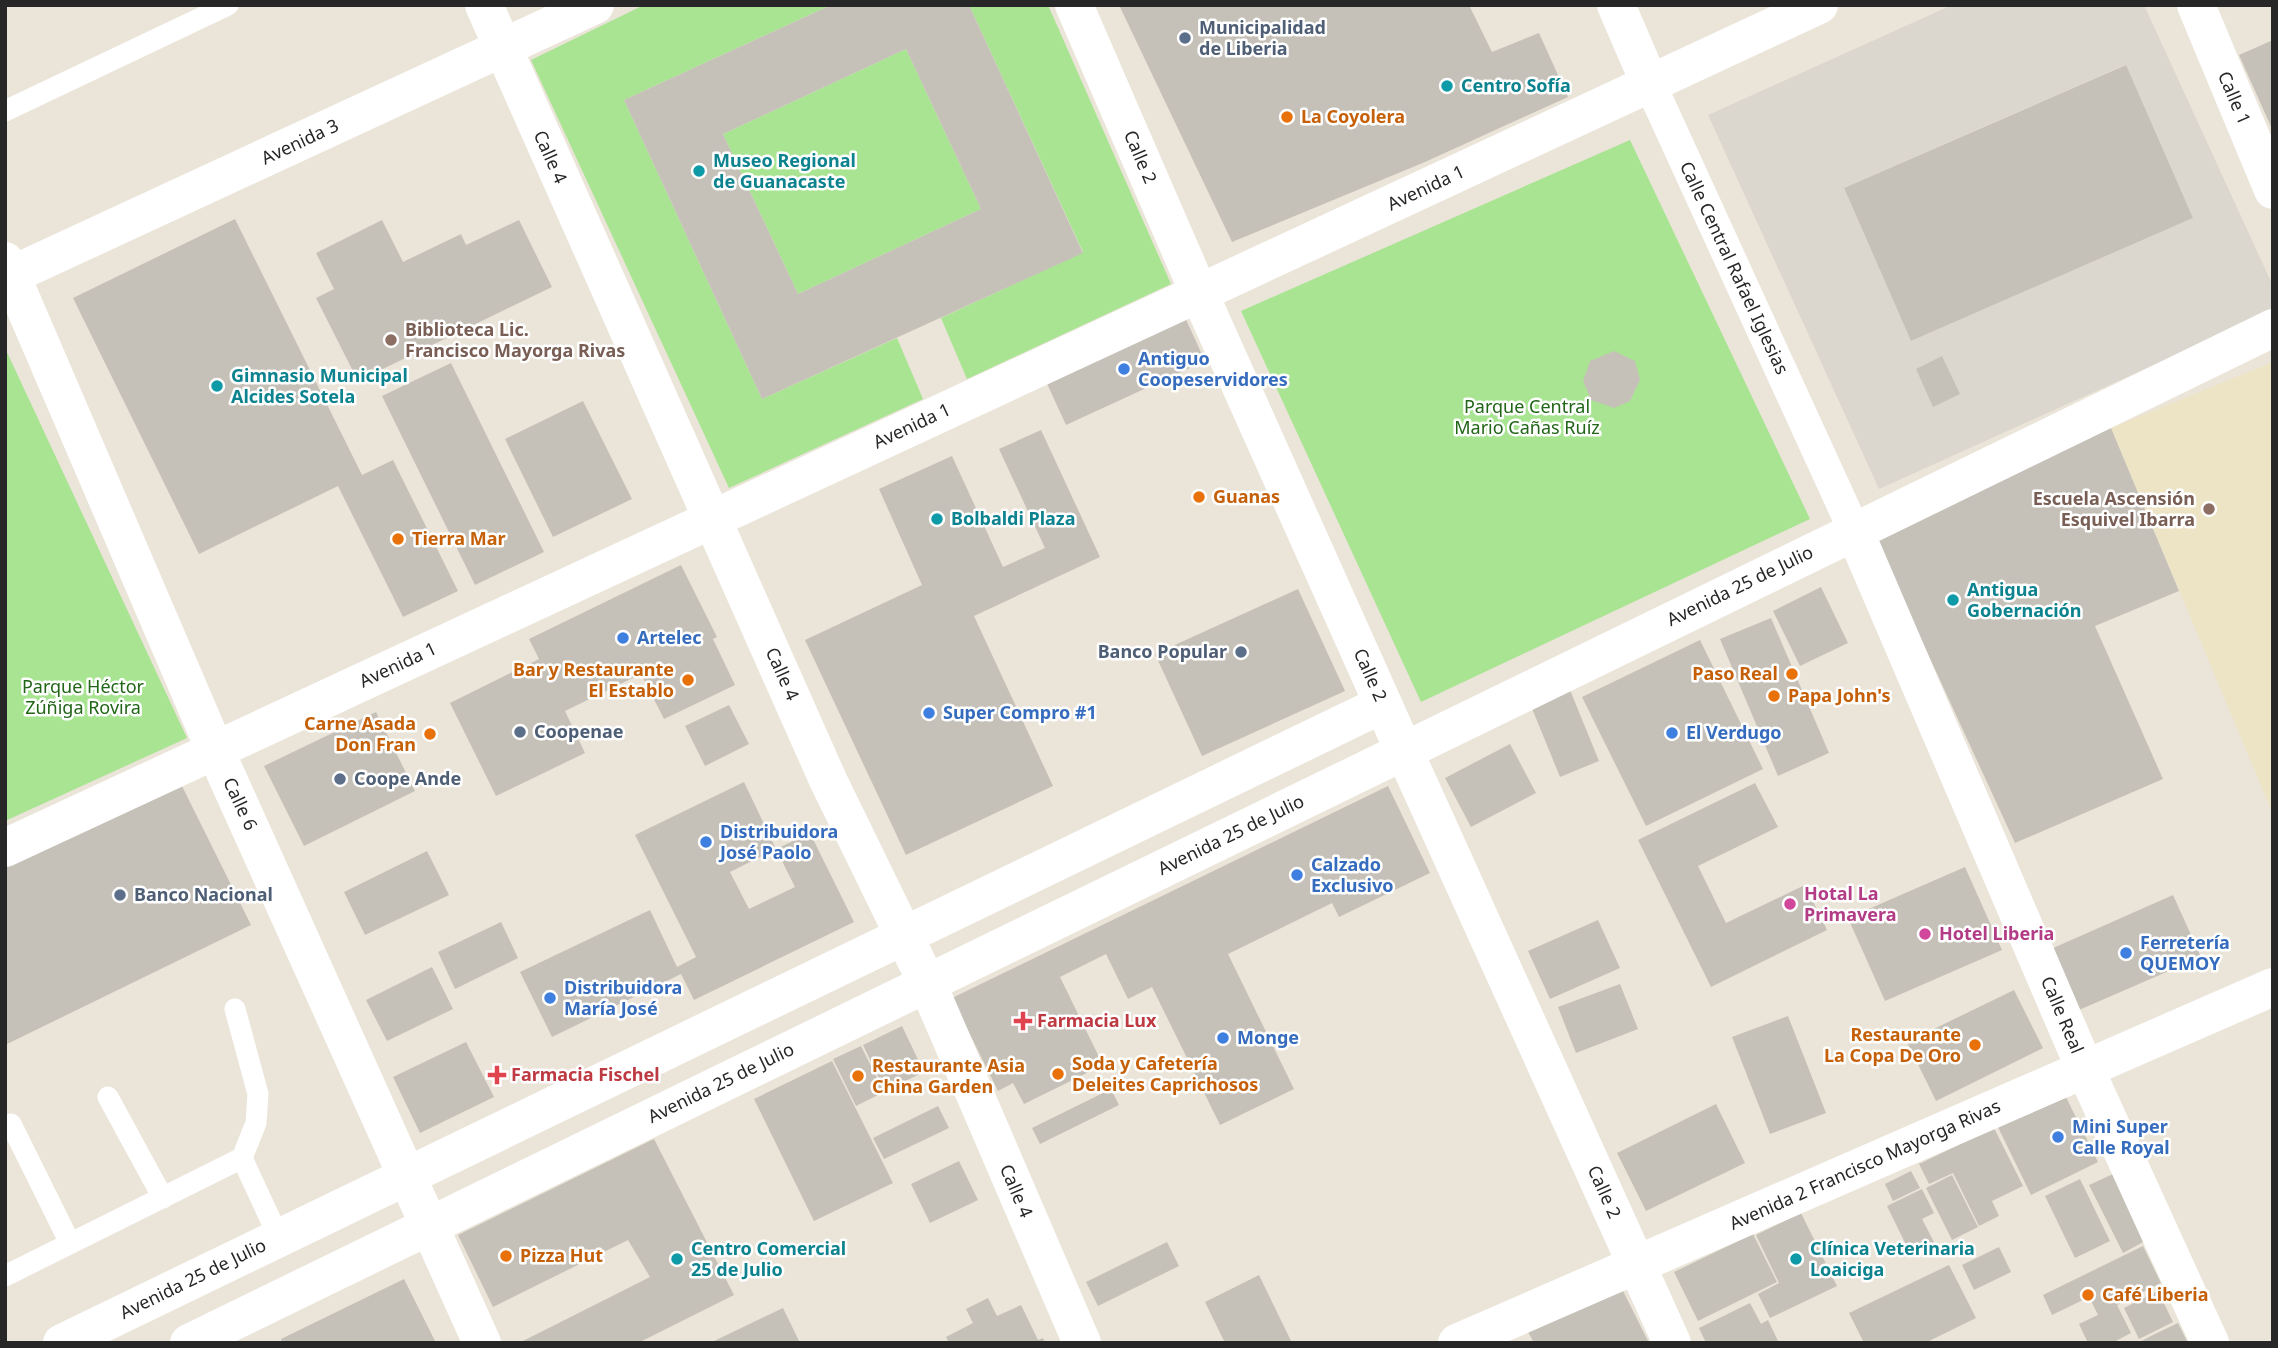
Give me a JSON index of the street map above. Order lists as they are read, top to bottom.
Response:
{
  "streets": {
    "street": [
      "Calle 1",
      "Avenida 3",
      "Calle 4",
      "Calle 2",
      "Avenida 1",
      "Calle Central Rafael Iglesias",
      "Avenida 25 de Julio",
      "Calle 6",
      "Calle Real",
      "Avenida 2 Francisco Mayorga Rivas"
    ]
  },
  "crossings": [
    ["Avenida 3", "Calle 4"],
    ["Avenida 3", "Calle 6"],
    ["Calle 4", "Avenida 1"],
    ["Calle 4", "Avenida 25 de Julio"],
    ["Calle 2", "Avenida 1"],
    ["Calle 2", "Avenida 25 de Julio"],
    ["Calle 2", "Avenida 2 Francisco Mayorga Rivas"],
    ["Avenida 1", "Calle Central Rafael Iglesias"],
    ["Avenida 1", "Calle 6"],
    ["Calle Central Rafael Iglesias", "Avenida 25 de Julio"],
    ["Calle Central Rafael Iglesias", "Calle Real"],
    ["Avenida 25 de Julio", "Calle 6"],
    ["Avenida 25 de Julio", "Calle Real"],
    ["Calle Real", "Avenida 2 Francisco Mayorga Rivas"]
  ],
  "parks": ["Parque Central Mario Cañas Ruíz", "Parque Héctor Zúñiga Rovira"],
  "places": {
    "other": [
      "Municipalidad de Liberia",
      "Centro Sofía",
      "La Coyolera",
      "Museo Regional de Guanacaste",
      "Biblioteca Lic. Francisco Mayorga Rivas",
      "Antiguo Coopeservidores",
      "Gimnasio Municipal Alcides Sotela",
      "Guanas",
      "Escuela Ascensión Esquivel Ibarra",
      "Bolbaldi Plaza",
      "Tierra Mar",
      "Antigua Gobernación",
      "Artelec",
      "Banco Popular",
      "Paso Real",
      "Bar y Restaurante El Establo",
      "Papa John's",
      "Super Compro #1",
      "Coopenae",
      "El Verdugo",
      "Carne Asada Don Fran",
      "Coope Ande",
      "Distribuidora José Paolo",
      "Calzado Exclusivo",
      "Banco Nacional",
      "Hotal La Primavera",
      "Hotel Liberia",
      "Ferretería QUEMOY",
      "Distribuidora María José",
      "Monge",
      "Restaurante La Copa De Oro",
      "Soda y Cafetería Deleites Caprichosos",
      "Restaurante Asia China Garden",
      "Mini Super Calle Royal",
      "Pizza Hut",
      "Centro Comercial 25 de Julio",
      "Clínica Veterinaria Loaiciga",
      "Café Liberia"
    ],
    "health": ["Farmacia Lux", "Farmacia Fischel"]
  }
}
